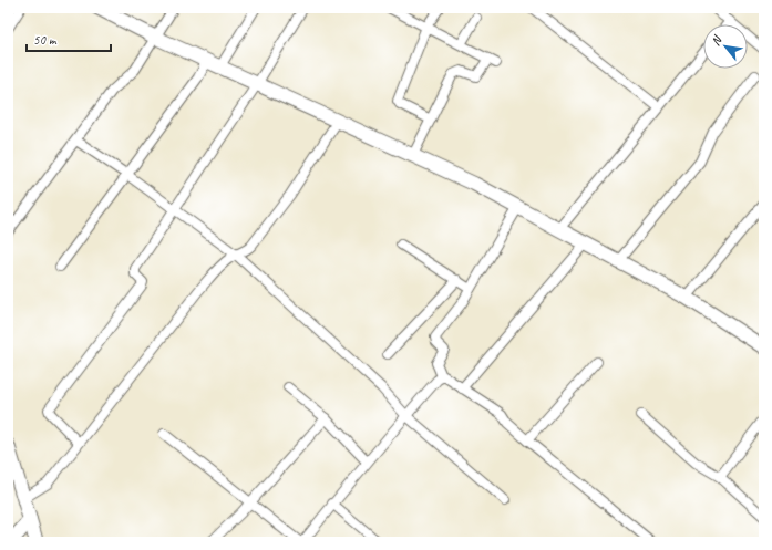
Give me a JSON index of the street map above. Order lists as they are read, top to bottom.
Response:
{
  "scale_bar": "50 m",
  "north": "top left"
}
